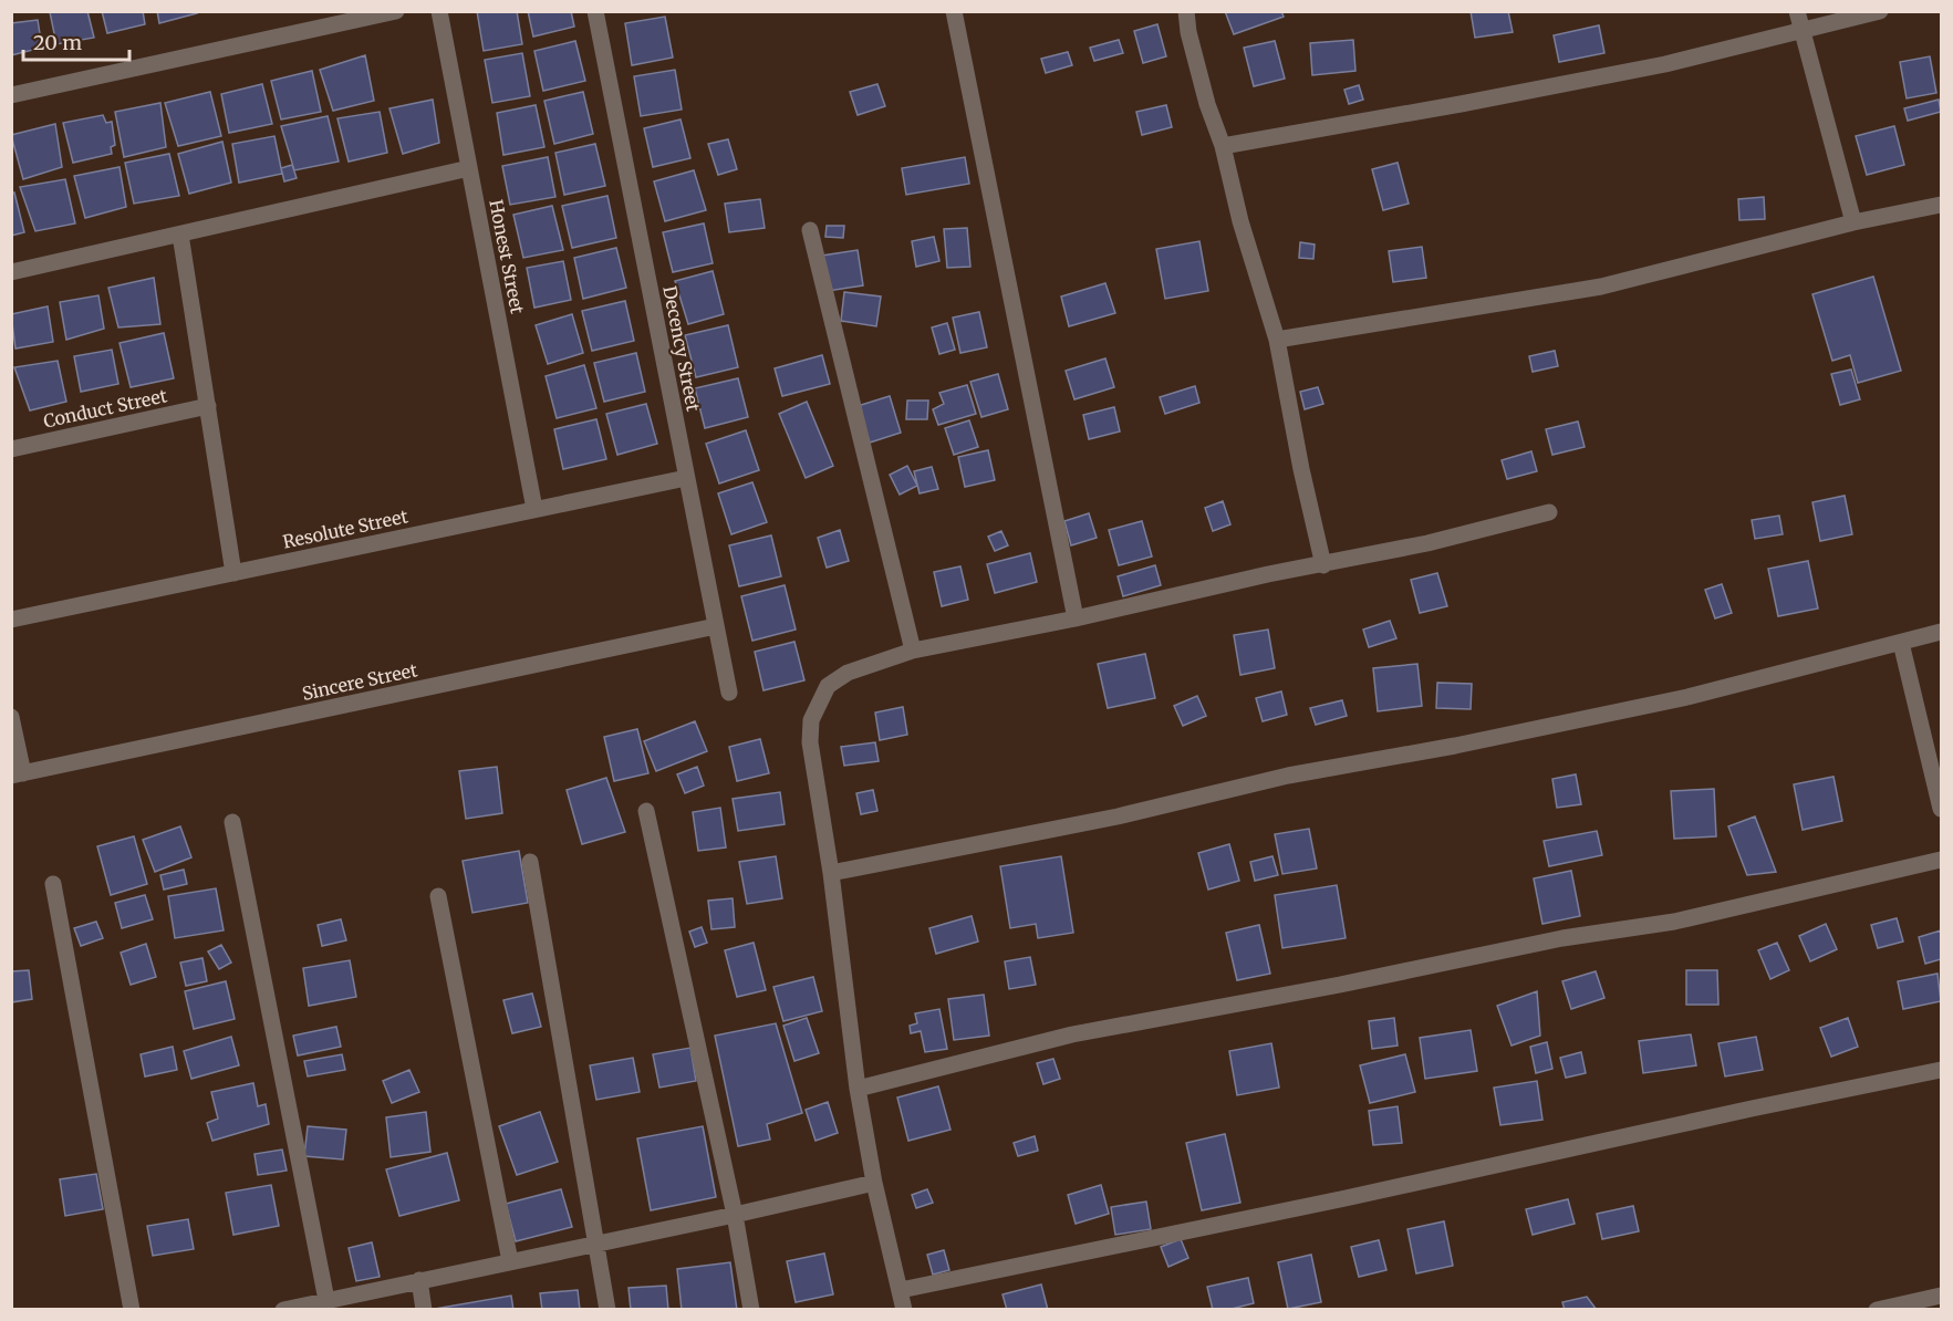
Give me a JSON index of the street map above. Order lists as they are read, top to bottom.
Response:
{
  "streets": {
    "street": [
      "Honest Street",
      "Decency Street",
      "Conduct Street",
      "Resolute Street",
      "Sincere Street"
    ]
  },
  "crossings": [
    ["Honest Street", "Resolute Street"],
    ["Decency Street", "Resolute Street"],
    ["Decency Street", "Sincere Street"]
  ],
  "scale_bar": "20 m"
}
